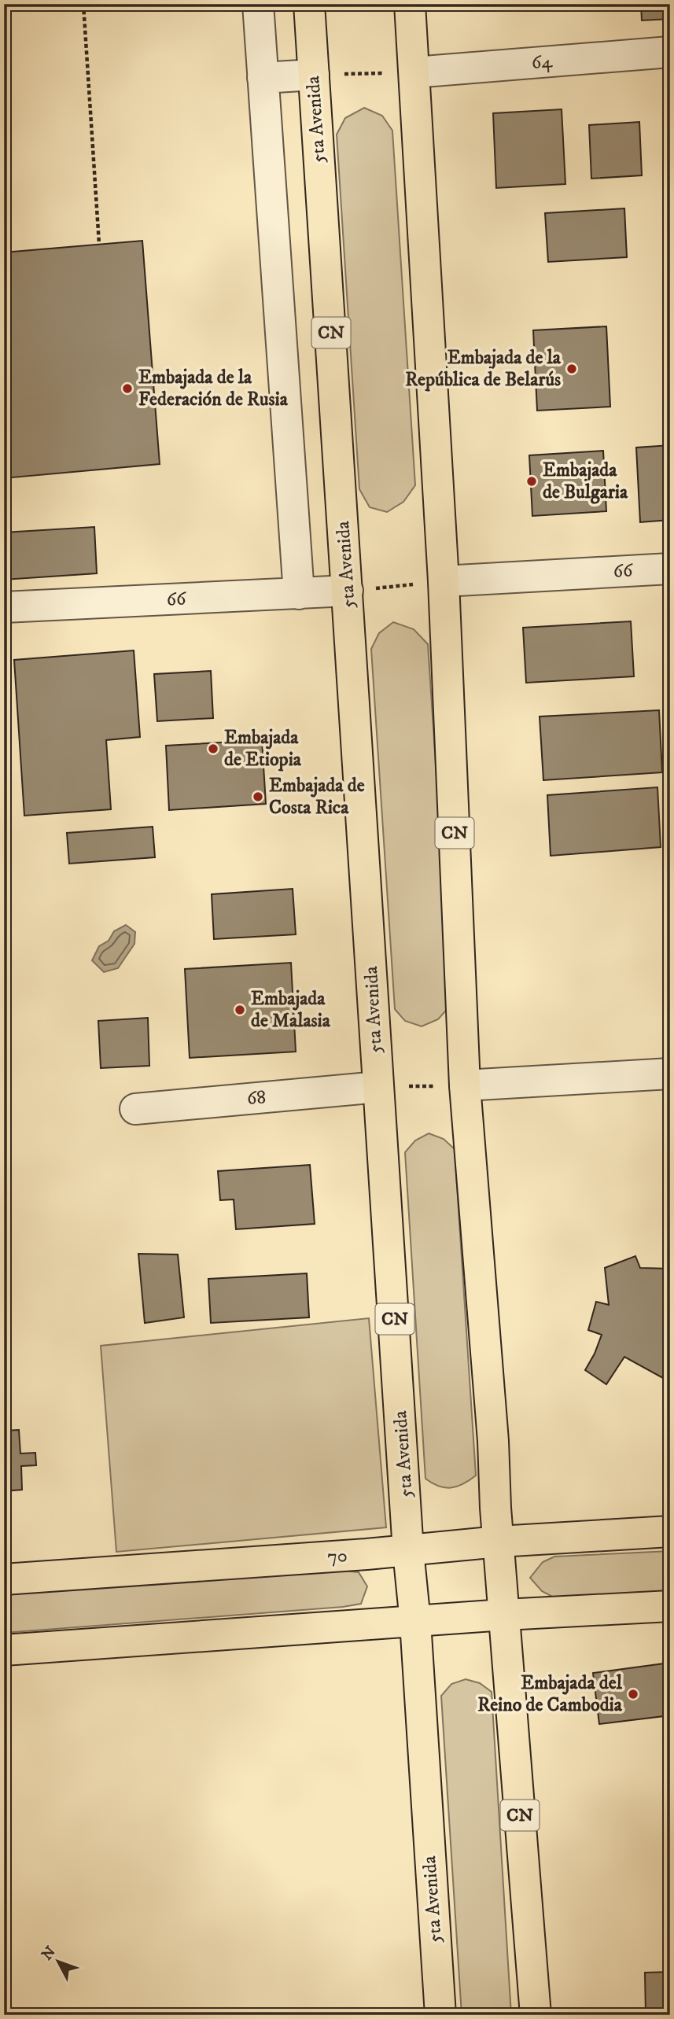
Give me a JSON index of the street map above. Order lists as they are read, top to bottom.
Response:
{
  "streets": {
    "main road": ["5ta Avenida", "CN", "70"],
    "street": ["64", "66", "68"]
  },
  "crossings": [
    ["64", "CN"],
    ["5ta Avenida", "66"],
    ["5ta Avenida", "68"],
    ["5ta Avenida", "70"],
    ["CN", "66"],
    ["CN", "70"]
  ],
  "places": [
    "Embajada de la República de Belarús",
    "Embajada de la Federación de Rusia",
    "Embajada de Bulgaria",
    "Embajada de Etiopia",
    "Embajada de Costa Rica",
    "Embajada de Malasia",
    "Embajada del Reino de Cambodia"
  ],
  "north": "top left"
}
